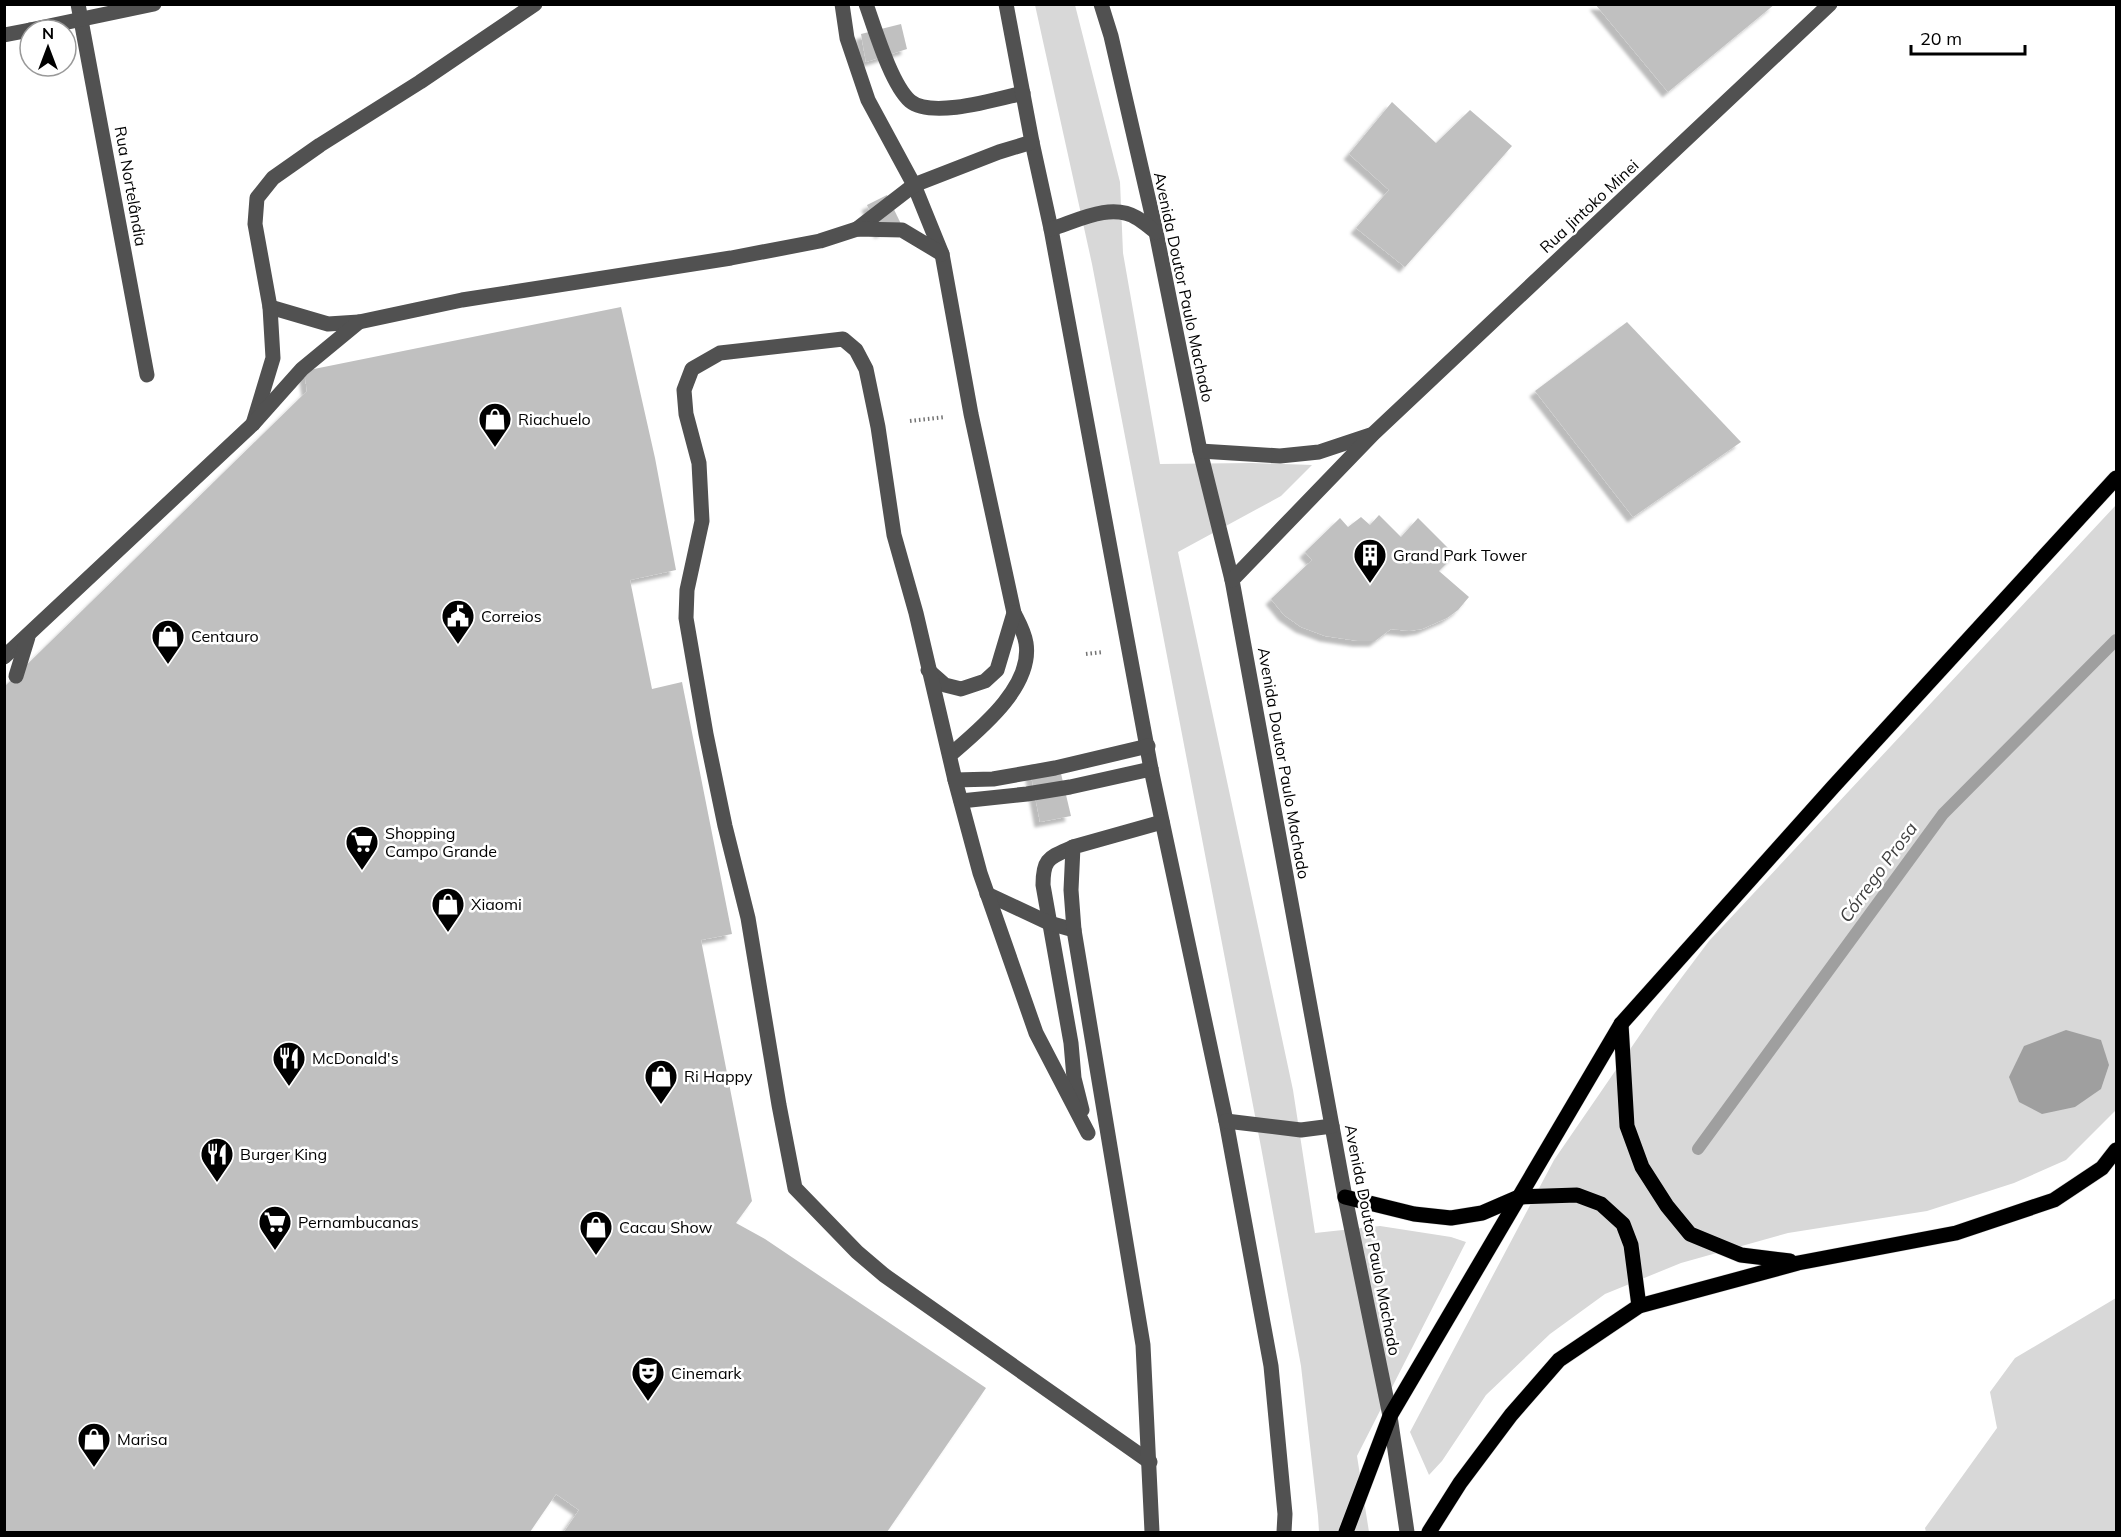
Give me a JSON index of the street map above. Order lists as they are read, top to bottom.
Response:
{
  "streets": {
    "street": ["Rua Nortelândia", "Rua Jintoko Minei", "Avenida Doutor Paulo Machado"]
  },
  "crossings": [
    ["Rua Jintoko Minei", "Avenida Doutor Paulo Machado"]
  ],
  "water": ["Córrego Prosa"],
  "places": {
    "shop": [
      "Riachuelo",
      "Centauro",
      "Xiaomi",
      "Ri Happy",
      "Cacau Show",
      "Marisa"
    ],
    "building": ["Grand Park Tower"],
    "public building": ["Correios"],
    "supermarket": ["Shopping Campo Grande", "Pernambucanas"],
    "restaurant": ["McDonald's", "Burger King"],
    "theatre": ["Cinemark"]
  },
  "scale_bar": "20 m",
  "north": "top"
}
